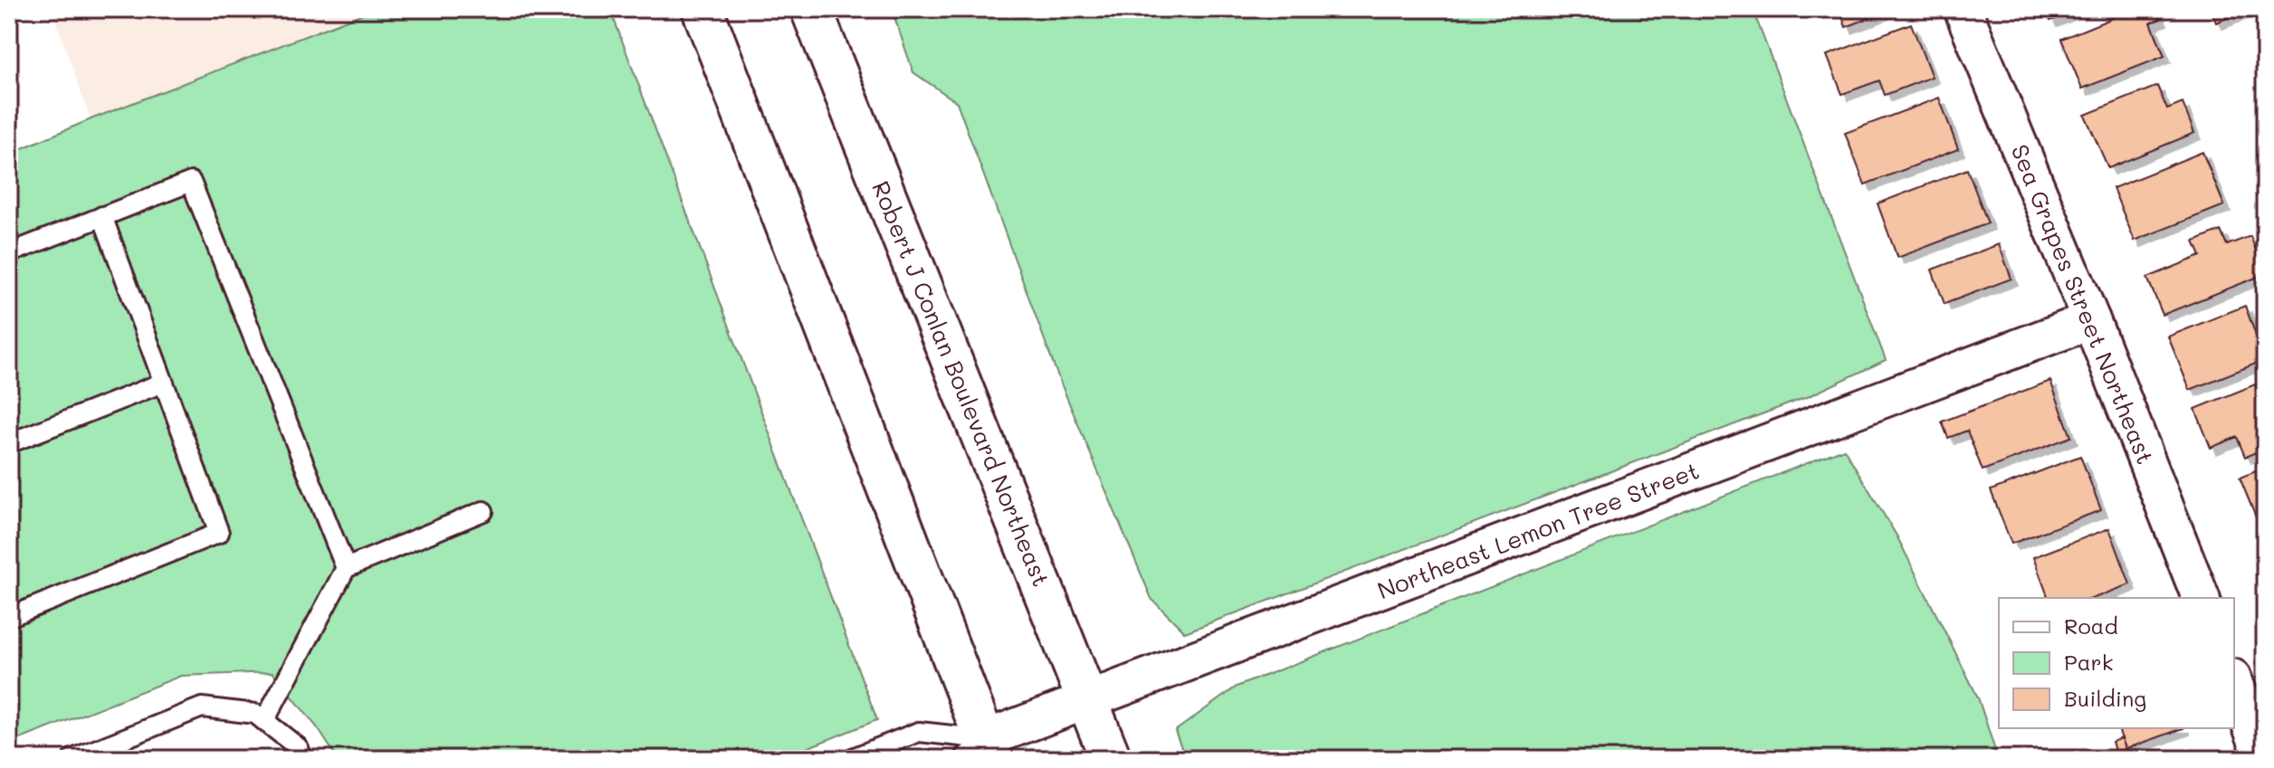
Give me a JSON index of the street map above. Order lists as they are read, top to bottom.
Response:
{
  "streets": {
    "main road": ["Robert J Conlan Boulevard Northeast"],
    "street": ["Sea Grapes Street Northeast", "Northeast Lemon Tree Street"]
  },
  "crossings": [
    ["Sea Grapes Street Northeast", "Northeast Lemon Tree Street"],
    ["Robert J Conlan Boulevard Northeast", "Northeast Lemon Tree Street"]
  ],
  "legend": ["Road", "Park", "Building"]
}
